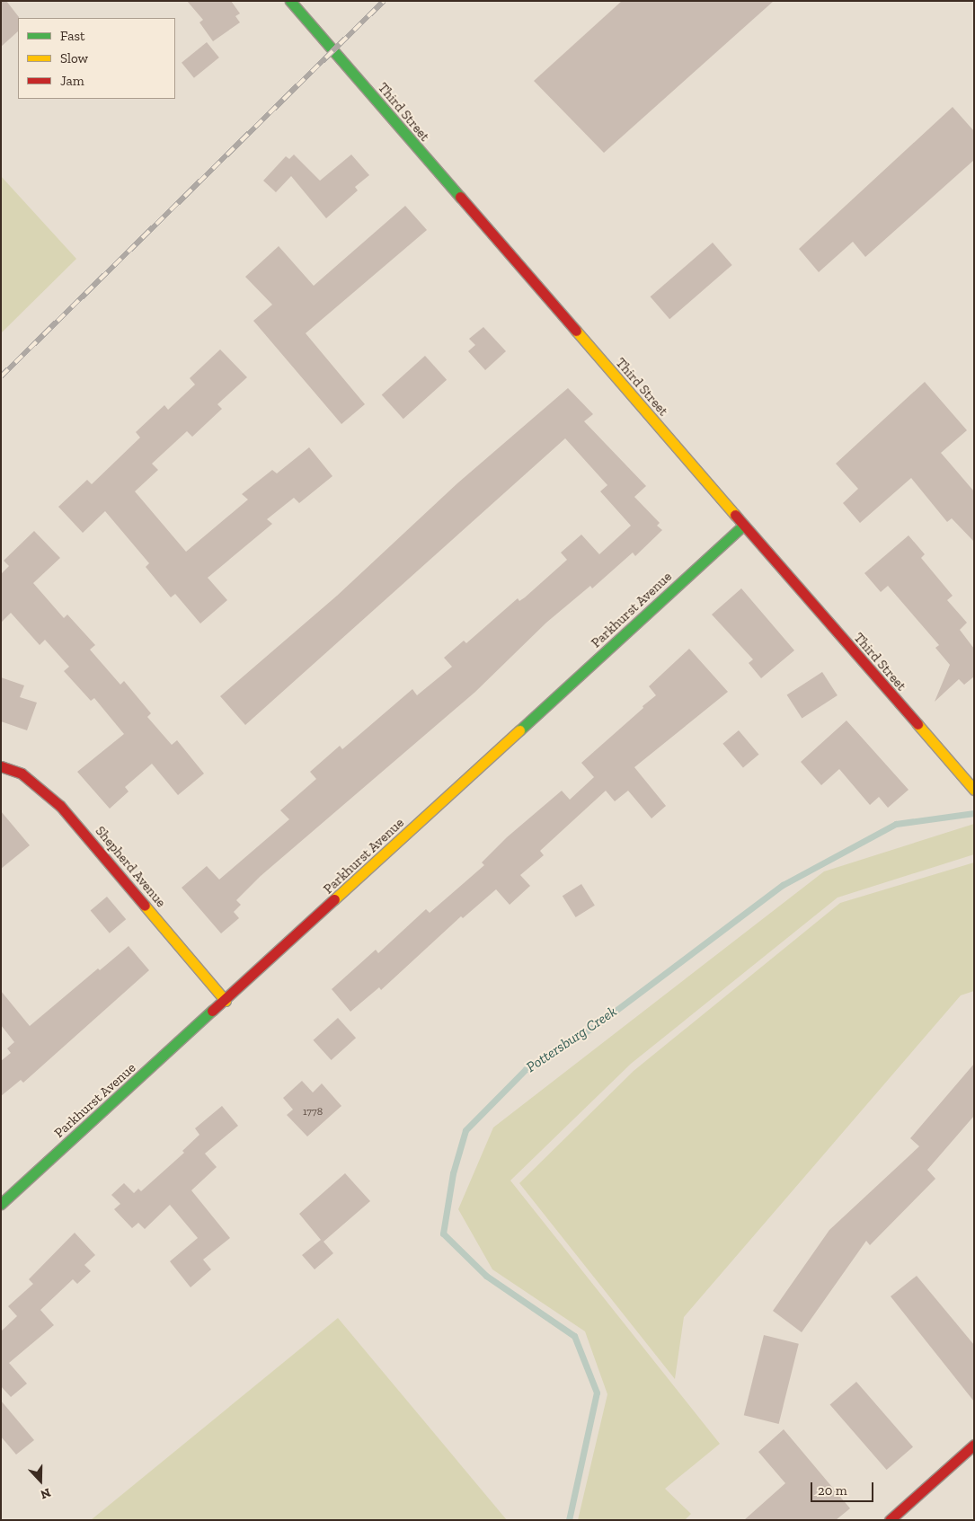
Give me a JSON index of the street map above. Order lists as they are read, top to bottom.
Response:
{
  "streets": {
    "street": ["Third Street", "Parkhurst Avenue", "Shepherd Avenue"]
  },
  "crossings": [
    ["Third Street", "Parkhurst Avenue"],
    ["Parkhurst Avenue", "Shepherd Avenue"]
  ],
  "water": ["Pottersburg Creek"],
  "house_numbers": ["1778"],
  "legend": ["Fast", "Slow", "Jam"],
  "scale_bar": "20 m",
  "north": "bottom"
}
